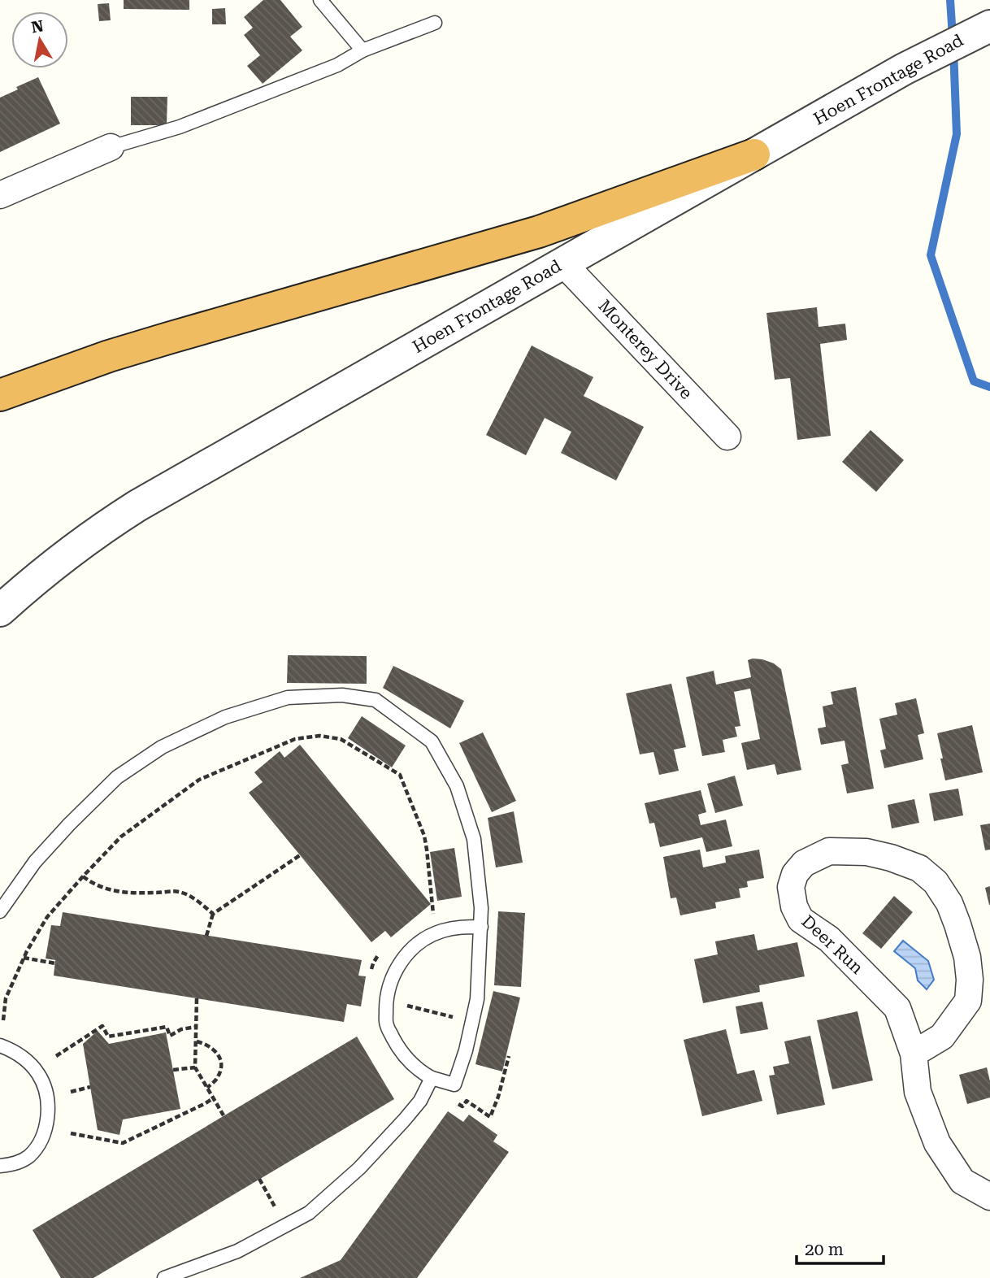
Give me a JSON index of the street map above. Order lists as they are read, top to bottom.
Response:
{
  "streets": {
    "street": ["Hoen Frontage Road", "Monterey Drive", "Deer Run"]
  },
  "crossings": [
    ["Hoen Frontage Road", "Monterey Drive"]
  ],
  "scale_bar": "20 m",
  "north": "top"
}
